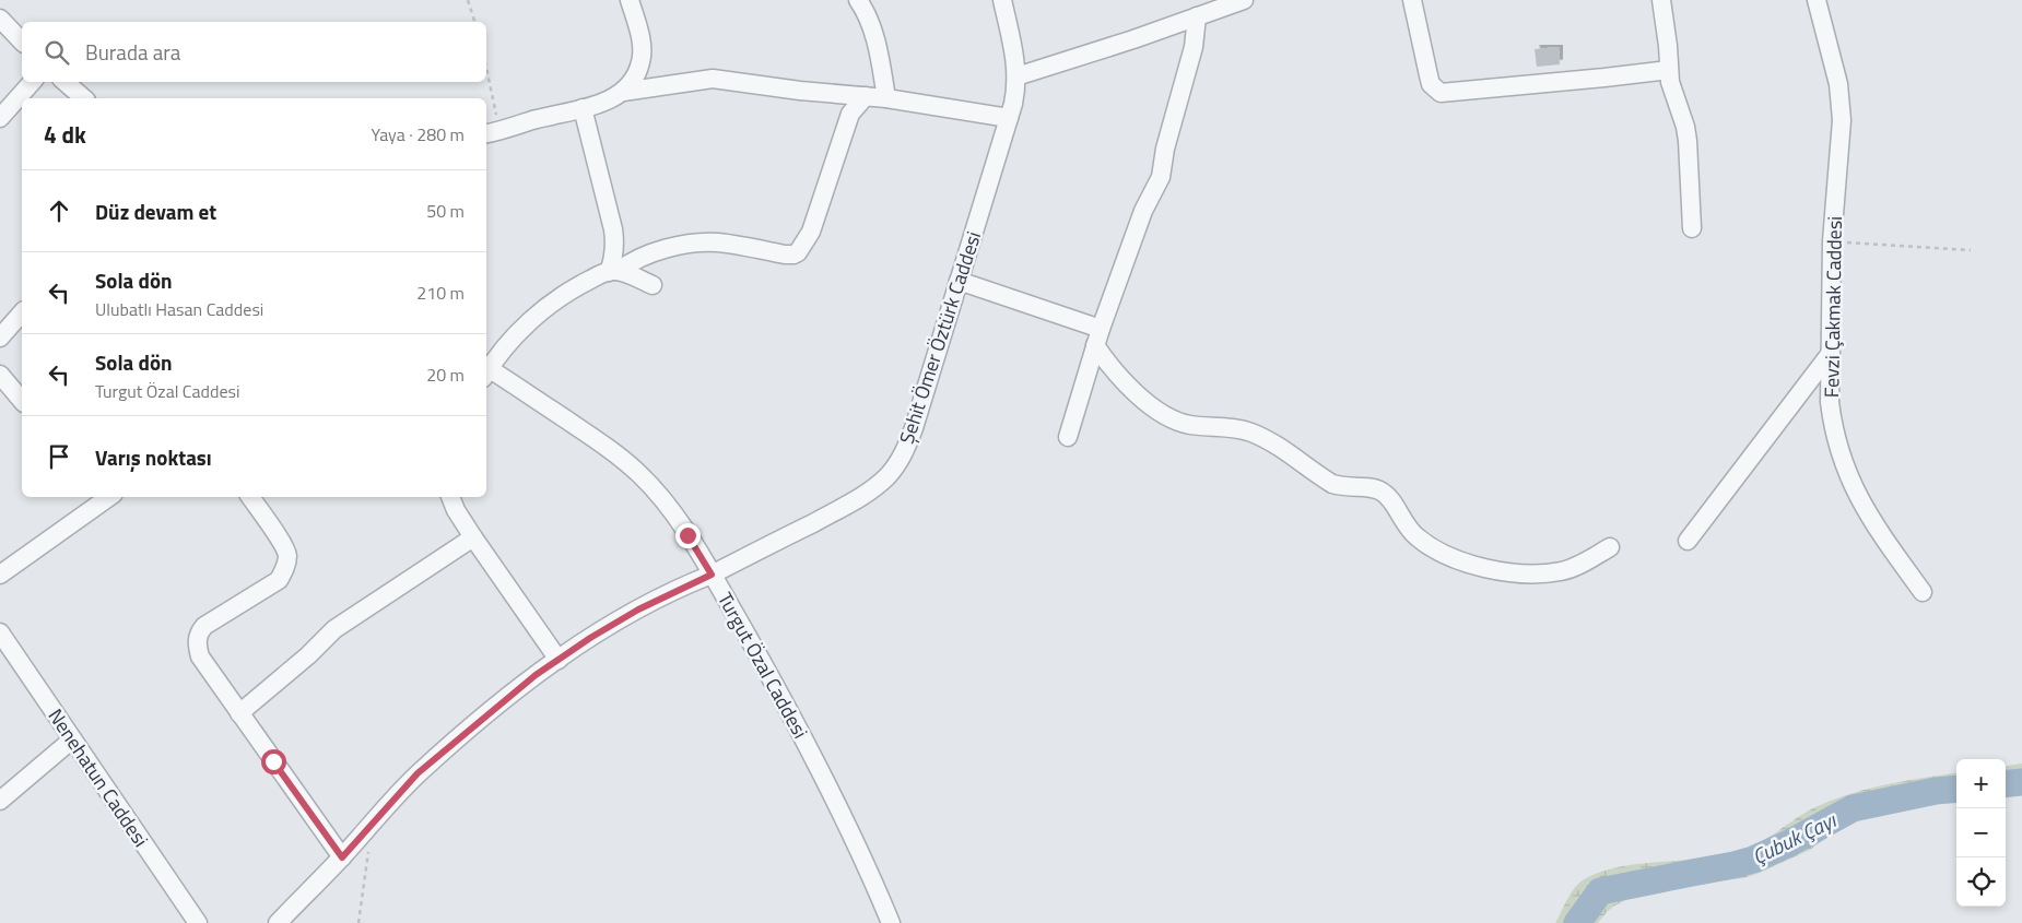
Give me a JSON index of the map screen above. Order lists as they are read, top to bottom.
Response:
{
  "streets": {
    "street": [
      "Fevzi Çakmak Caddesi",
      "Şehit Ömer Öztürk Caddesi",
      "Turgut Özal Caddesi",
      "Nenehatun Caddesi"
    ]
  },
  "crossings": [
    ["Şehit Ömer Öztürk Caddesi", "Turgut Özal Caddesi"]
  ],
  "water": ["Çubuk Çayı"],
  "page": {
    "search": "Burada ara",
    "heading": ["4 dk", "Yaya · 280 m"],
    "list": [
      ["Düz devam et", "50 m"],
      ["Sola dön", "Ulubatlı Hasan Caddesi", "210 m"],
      ["Sola dön", "Turgut Özal Caddesi", "20 m"],
      "Varış noktası"
    ],
    "map_buttons": ["+", "−"]
  }
}
